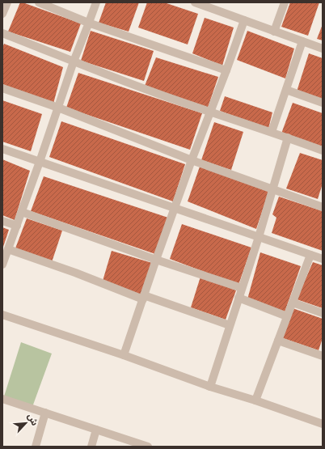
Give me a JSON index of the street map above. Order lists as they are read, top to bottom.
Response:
{
  "north": "top right"
}
